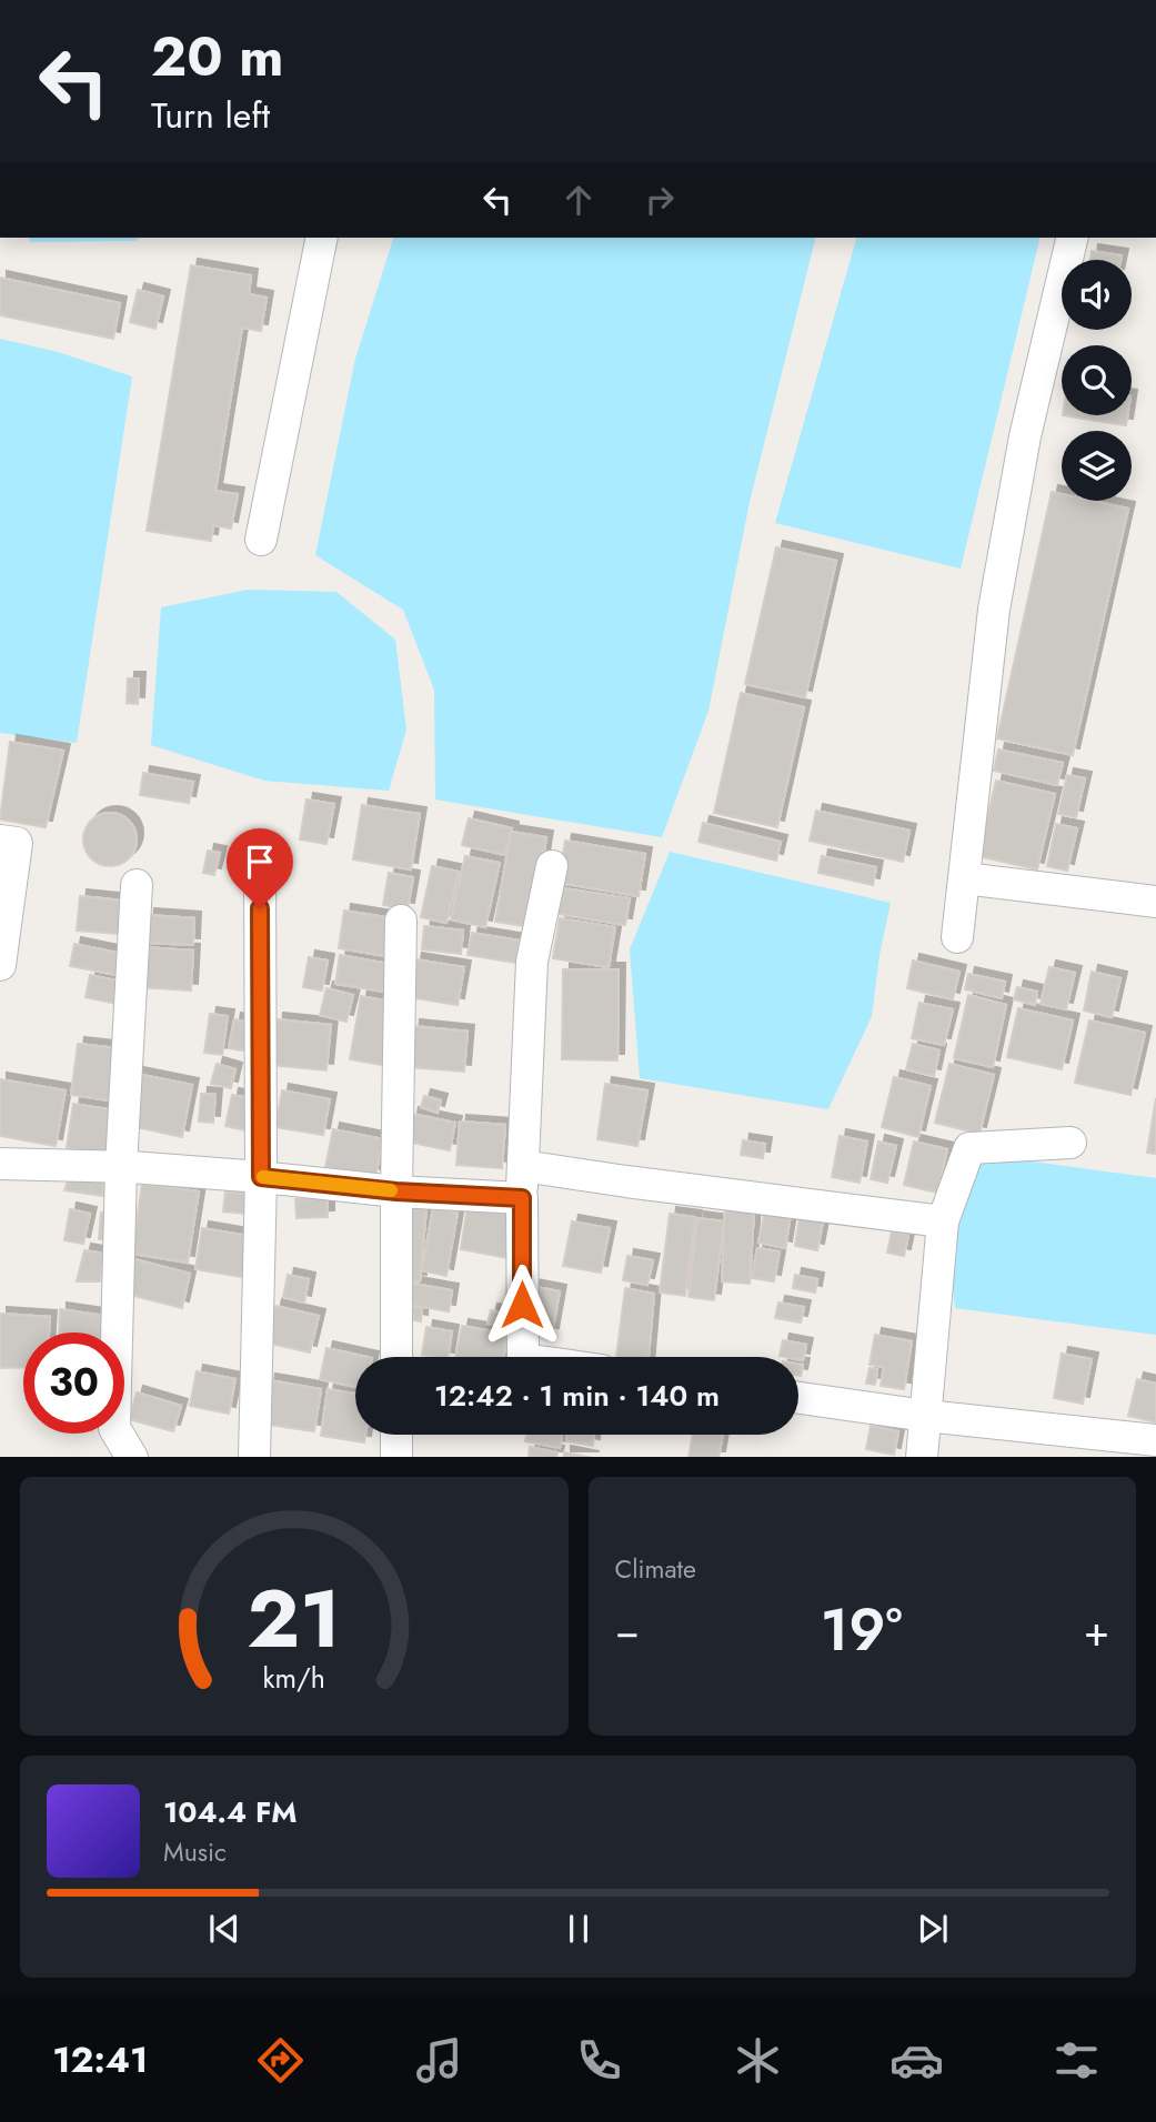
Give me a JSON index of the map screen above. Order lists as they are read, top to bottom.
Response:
{
  "page": {
    "turn": ["20 m", "Turn left"],
    "limit": "30",
    "trip": "12:42 · 1 min · 140 m",
    "tile": "Climate",
    "heat": ["−", "19°", "+"],
    "song": ["104.4 FM", "Music"],
    "tabs": "12:41",
    "gauge": ["21", "km/h"]
  }
}
